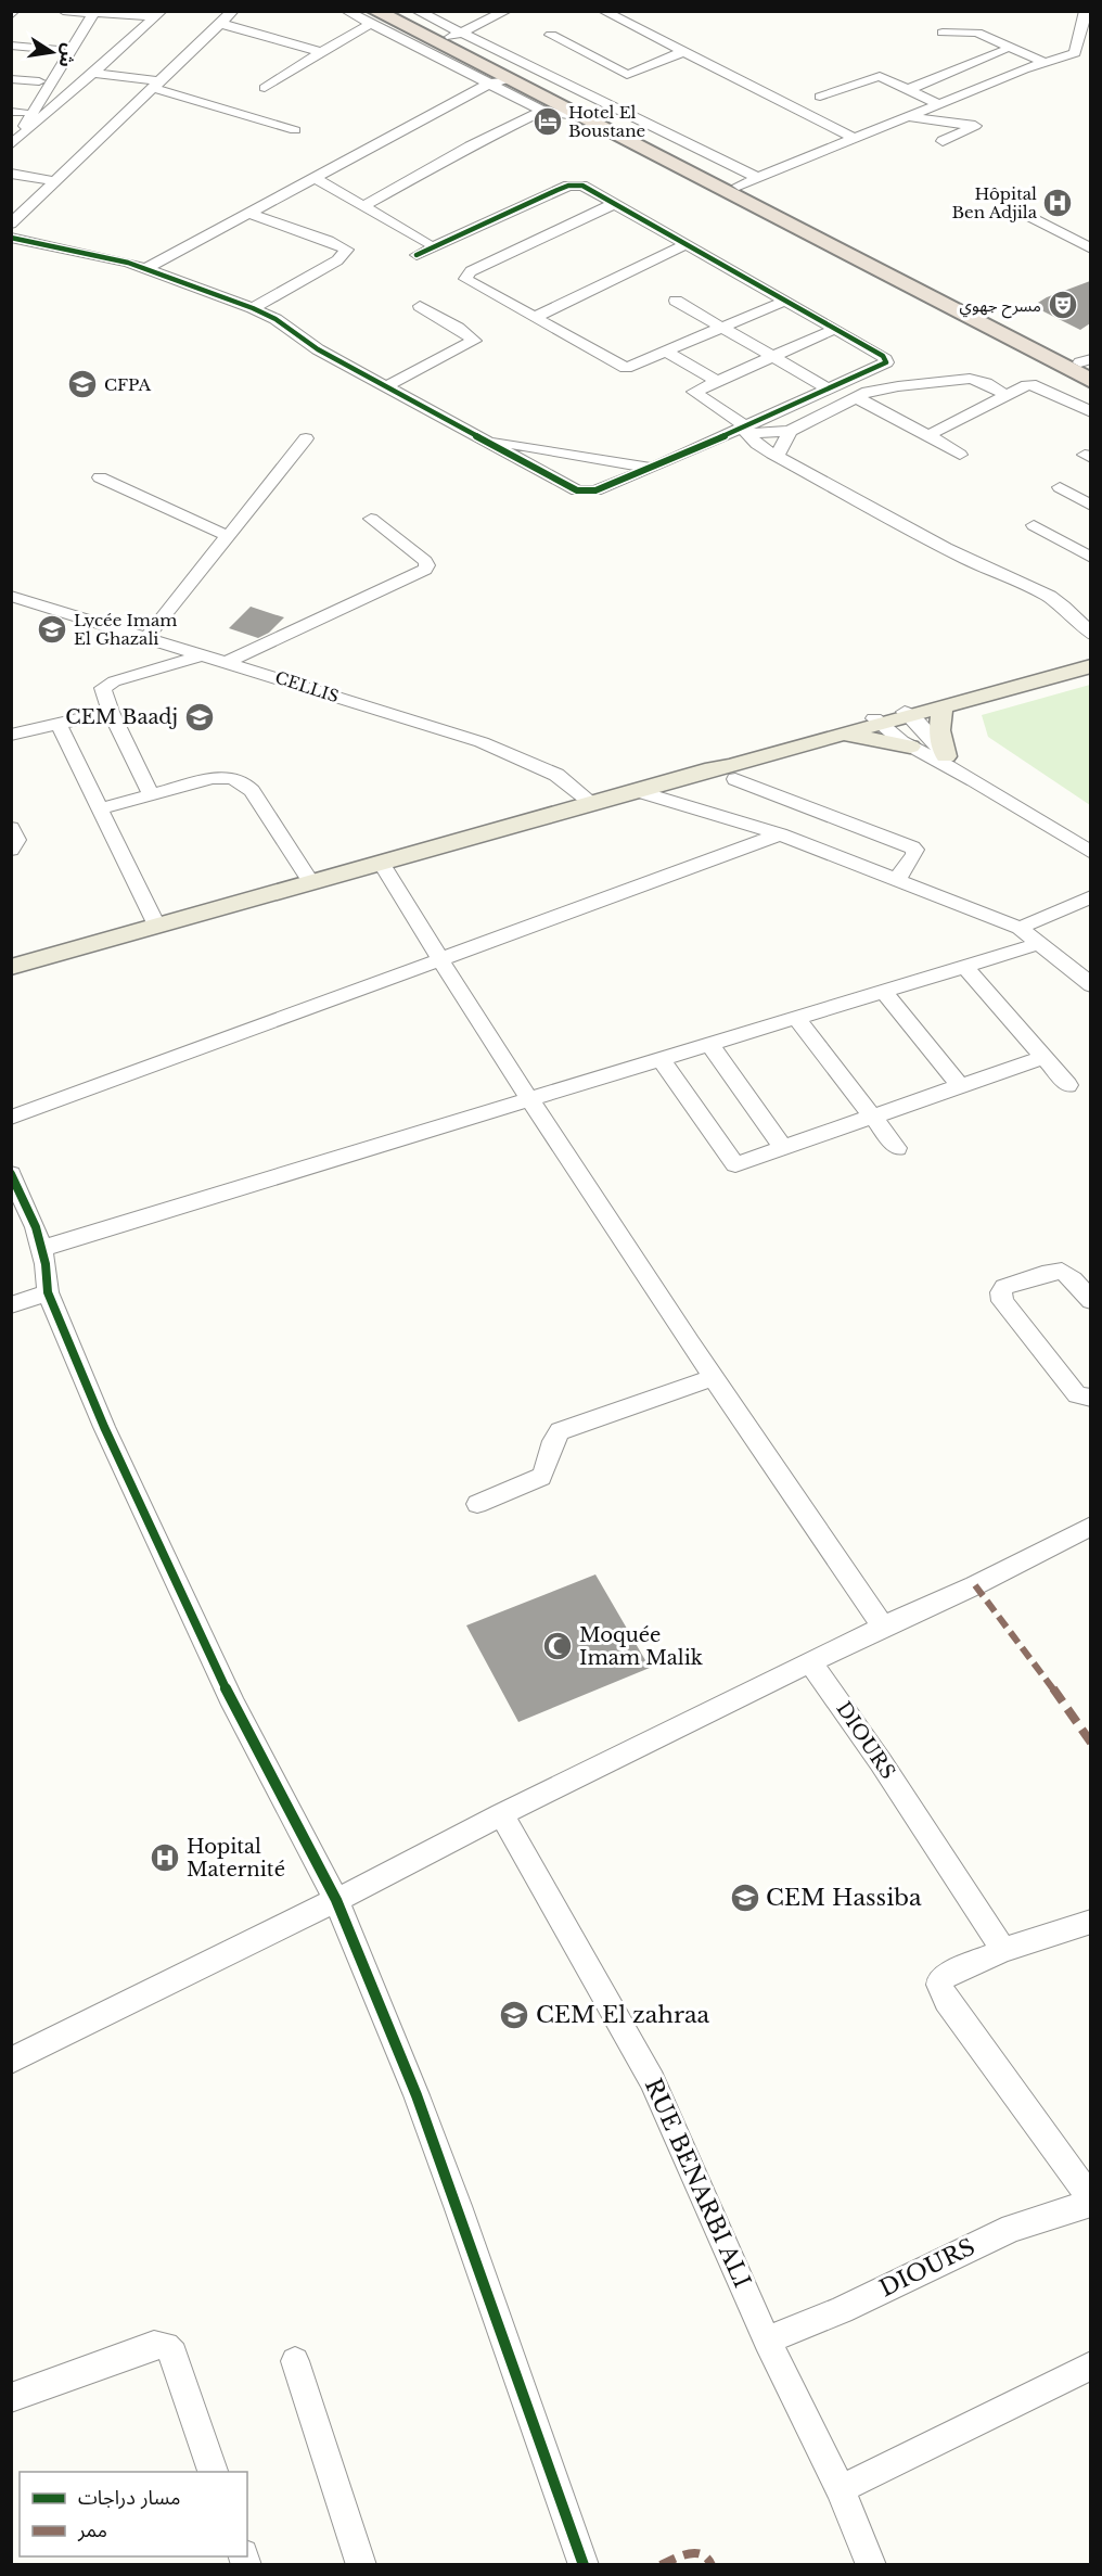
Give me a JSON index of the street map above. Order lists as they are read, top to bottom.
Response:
{
  "streets": {
    "street": ["CELLIS", "DIOURS", "RUE BENARBI ALI"]
  },
  "crossings": [
    ["DIOURS", "RUE BENARBI ALI"]
  ],
  "places": {
    "hotel": ["Hotel El Boustane"],
    "hospital": ["Hôpital Ben Adjila", "Hopital Maternité"],
    "theatre": ["مسرح جهوي"],
    "school or university": [
      "CFPA",
      "Lycée Imam El Ghazali",
      "CEM Baadj",
      "CEM Hassiba",
      "CEM El zahraa"
    ],
    "mosque": ["Moquée Imam Malik"]
  },
  "legend": ["مسار دراجات", "ممر"],
  "north": "right"
}
